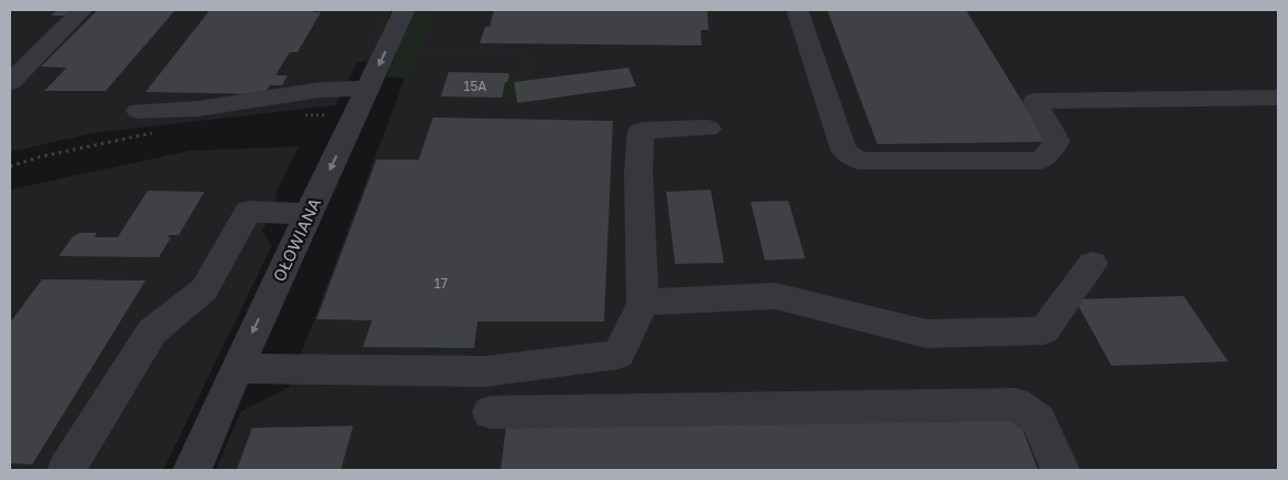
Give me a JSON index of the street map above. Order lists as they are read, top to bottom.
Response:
{
  "streets": {
    "street": ["OŁOWIANA"]
  },
  "one_way": ["OŁOWIANA"],
  "house_numbers": ["15A", "17"]
}
